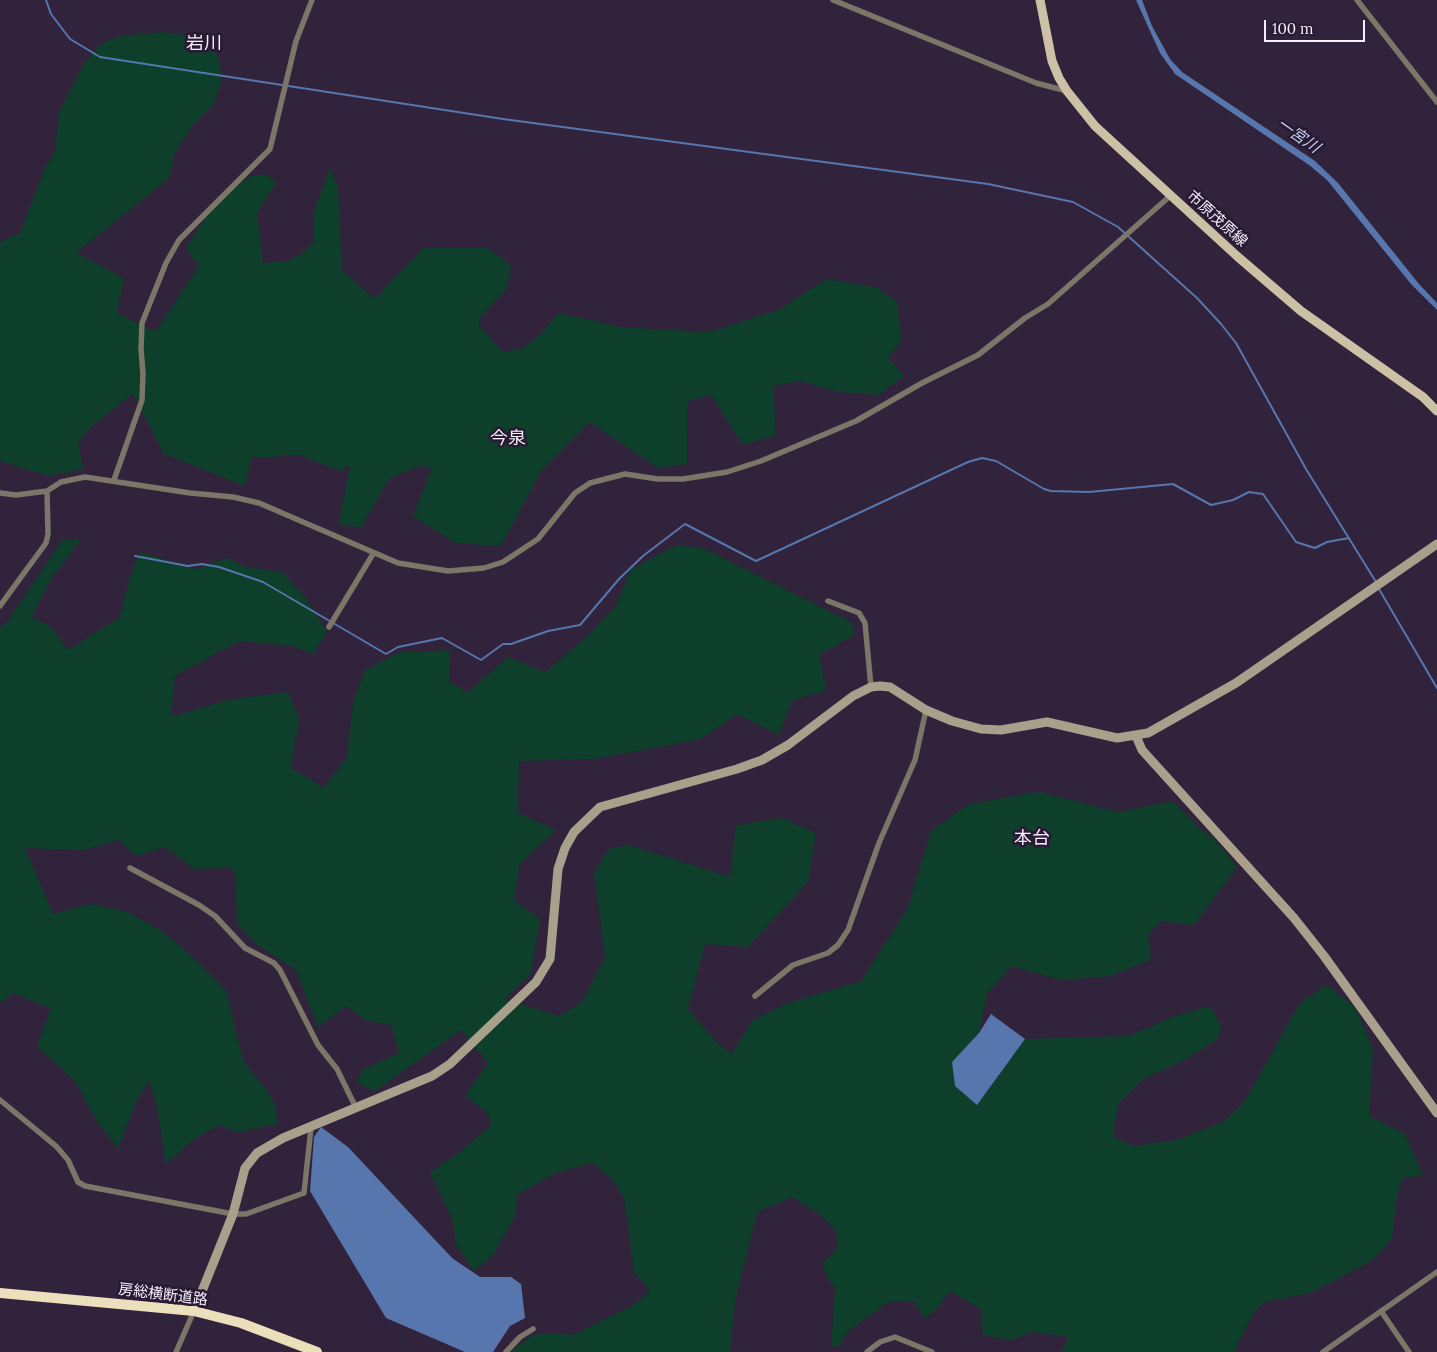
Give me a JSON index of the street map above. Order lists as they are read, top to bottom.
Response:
{
  "streets": {
    "highway": ["房総横断道路"],
    "main road": ["市原茂原線"]
  },
  "districts": ["岩川", "今泉", "本台"],
  "water": ["一宮川"],
  "scale_bar": "100 m"
}
